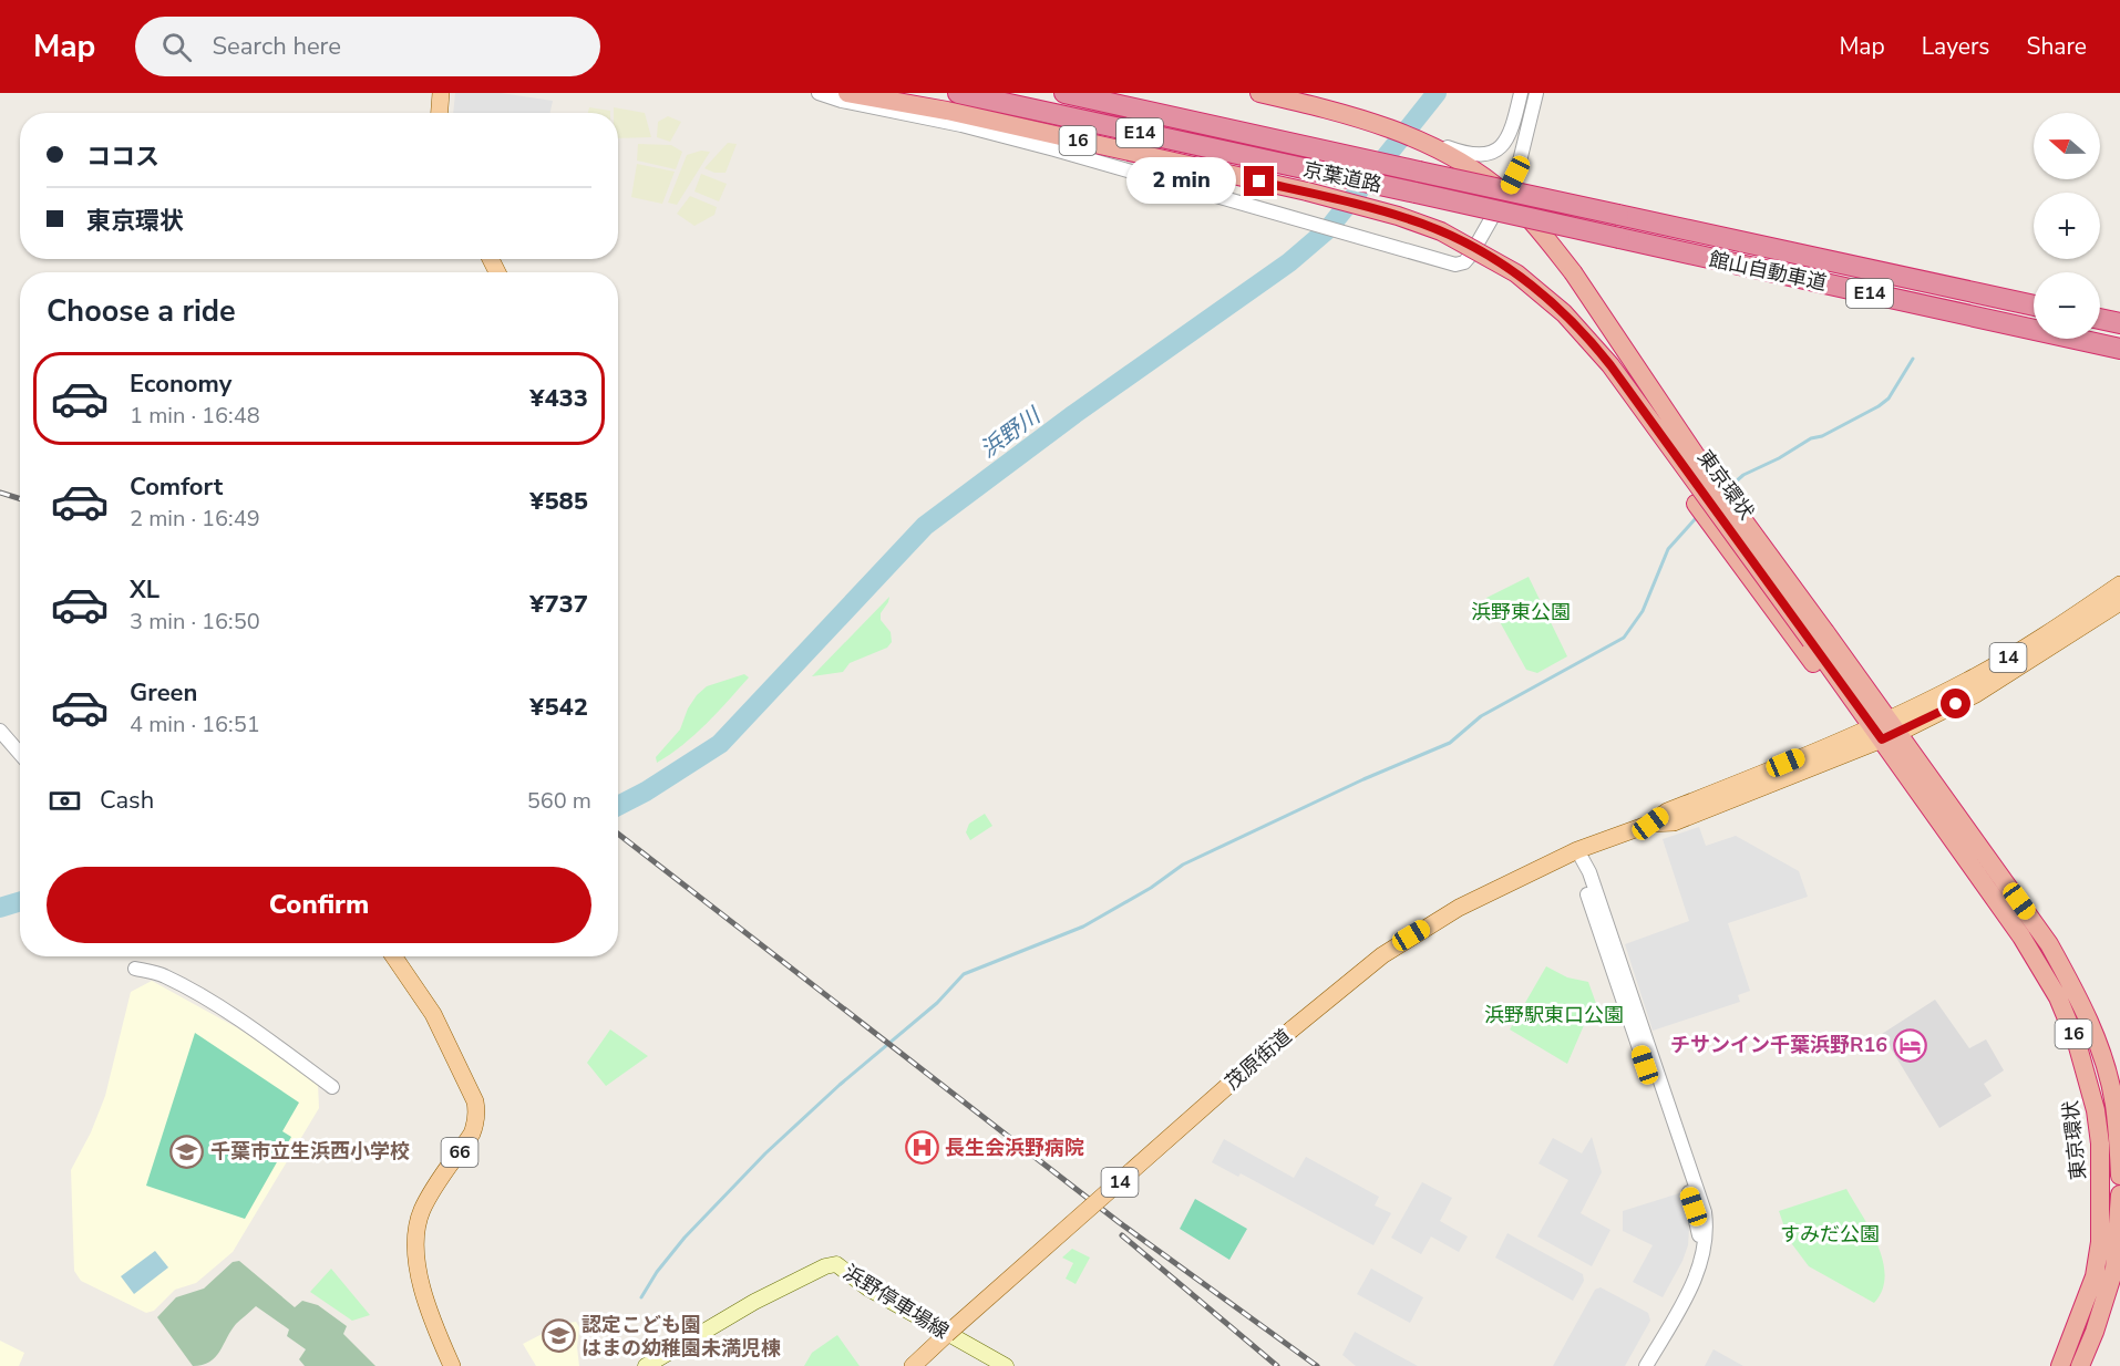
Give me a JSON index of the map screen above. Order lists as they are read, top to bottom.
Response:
{
  "streets": {
    "highway": [
      "E14",
      "16",
      "京葉道路",
      "館山自動車道",
      "東京環状"
    ],
    "main road": [
      "14",
      "茂原街道",
      "66",
      "浜野停車場線"
    ]
  },
  "crossings": [
    ["16", "東京環状"],
    ["16", "茂原街道"],
    ["京葉道路", "館山自動車道"],
    ["東京環状", "茂原街道"],
    ["茂原街道", "浜野停車場線"]
  ],
  "water": ["浜野川"],
  "parks": ["浜野東公園", "浜野駅東口公園", "すみだ公園"],
  "places": {
    "hotel": ["チサンイン千葉浜野R16"],
    "hospital": ["長生会浜野病院"],
    "school or university": ["千葉市立生浜西小学校", "認定こども園 はまの幼稚園未満児棟"]
  },
  "north": "left",
  "page": {
    "header": "Map",
    "search": "Search here",
    "nav": ["Map", "Layers", "Share"],
    "map_buttons": ["+", "−"],
    "banner": ["ココス", "東京環状"],
    "bubble": "2 min",
    "heading": "Choose a ride",
    "list": [
      {
        "name": "Economy",
        "note": "1 min · 16:48",
        "value": "¥433"
      },
      {
        "name": "Comfort",
        "note": "2 min · 16:49",
        "value": "¥585"
      },
      {
        "name": "XL",
        "note": "3 min · 16:50",
        "value": "¥737"
      },
      {
        "name": "Green",
        "note": "4 min · 16:51",
        "value": "¥542"
      }
    ],
    "pay": ["Cash", "560 m"],
    "buttons": "Confirm"
  }
}
